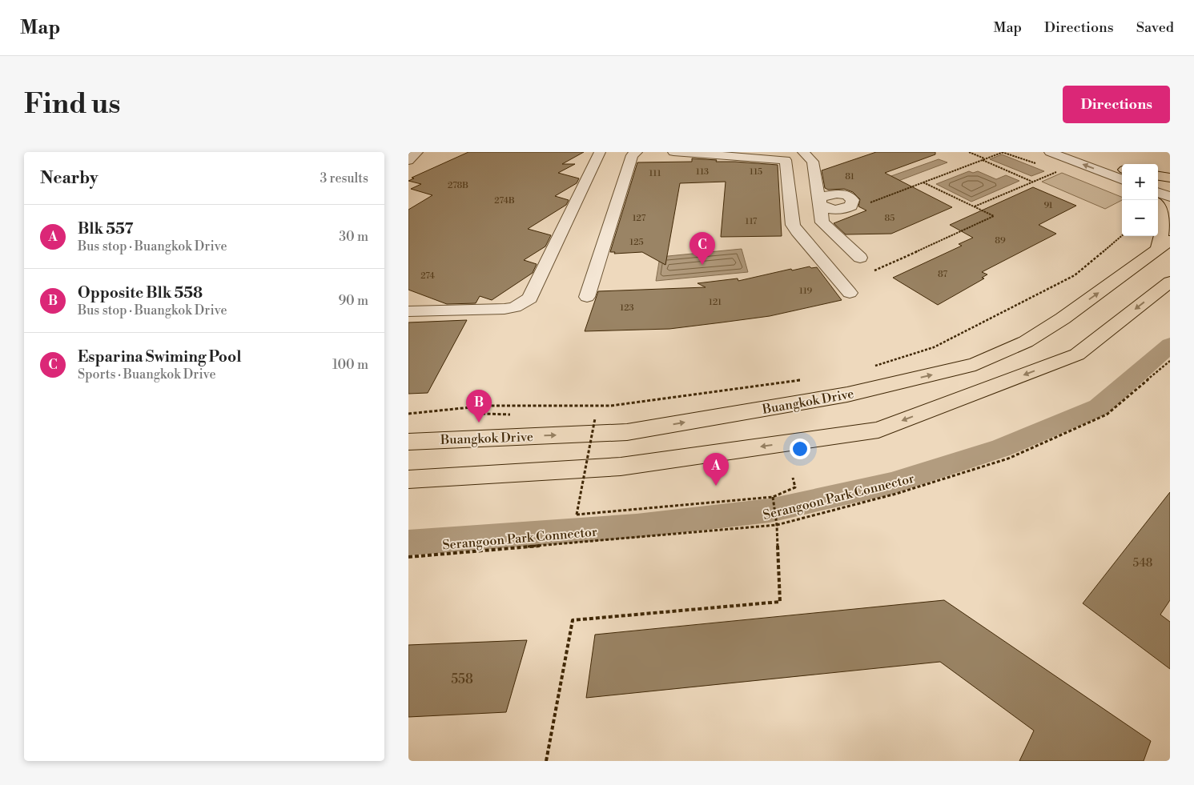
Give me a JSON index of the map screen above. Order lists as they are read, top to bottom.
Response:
{
  "streets": {
    "main road": ["Buangkok Drive"],
    "path": ["Serangoon Park Connector"]
  },
  "house_numbers": [
    "113",
    "115",
    "111",
    "81",
    "278B",
    "274B",
    "91",
    "127",
    "85",
    "117",
    "89",
    "125",
    "87",
    "274",
    "119",
    "121",
    "123",
    "548",
    "558"
  ],
  "page": {
    "header": "Map",
    "nav": ["Map", "Directions", "Saved"],
    "buttons": "Directions",
    "title": "Find us",
    "heading": ["Nearby", "3 results"],
    "map_buttons": ["+", "−"],
    "list": [
      {
        "mark": "A",
        "name": "Blk 557",
        "note": "Bus stop · Buangkok Drive",
        "value": "30 m"
      },
      {
        "mark": "B",
        "name": "Opposite Blk 558",
        "note": "Bus stop · Buangkok Drive",
        "value": "90 m"
      },
      {
        "mark": "C",
        "name": "Esparina Swiming Pool",
        "note": "Sports · Buangkok Drive",
        "value": "100 m"
      }
    ],
    "pins": ["C", "B", "A"]
  }
}
